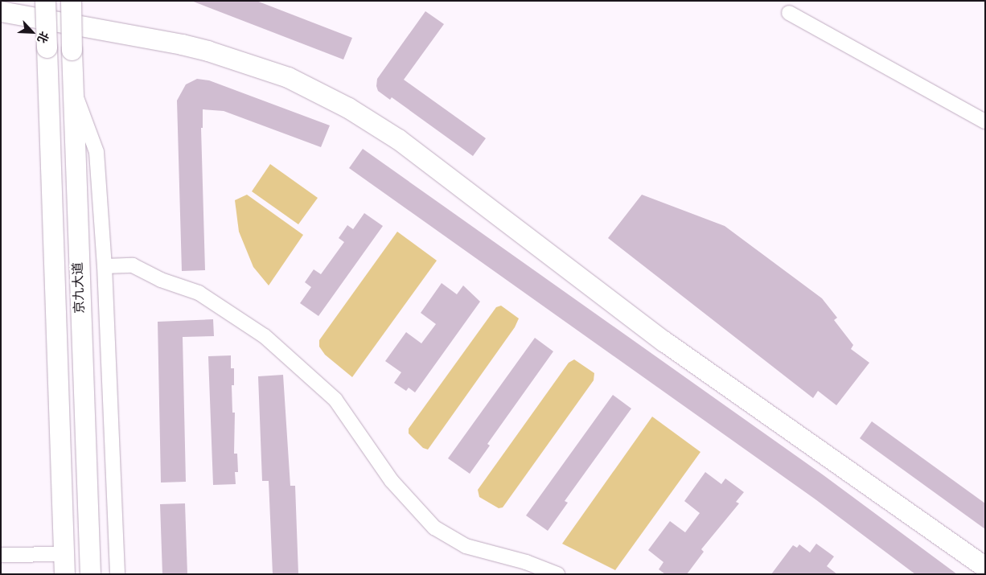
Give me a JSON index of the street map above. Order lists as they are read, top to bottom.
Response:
{
  "streets": {
    "street": ["京九大道"]
  },
  "north": "bottom right"
}
